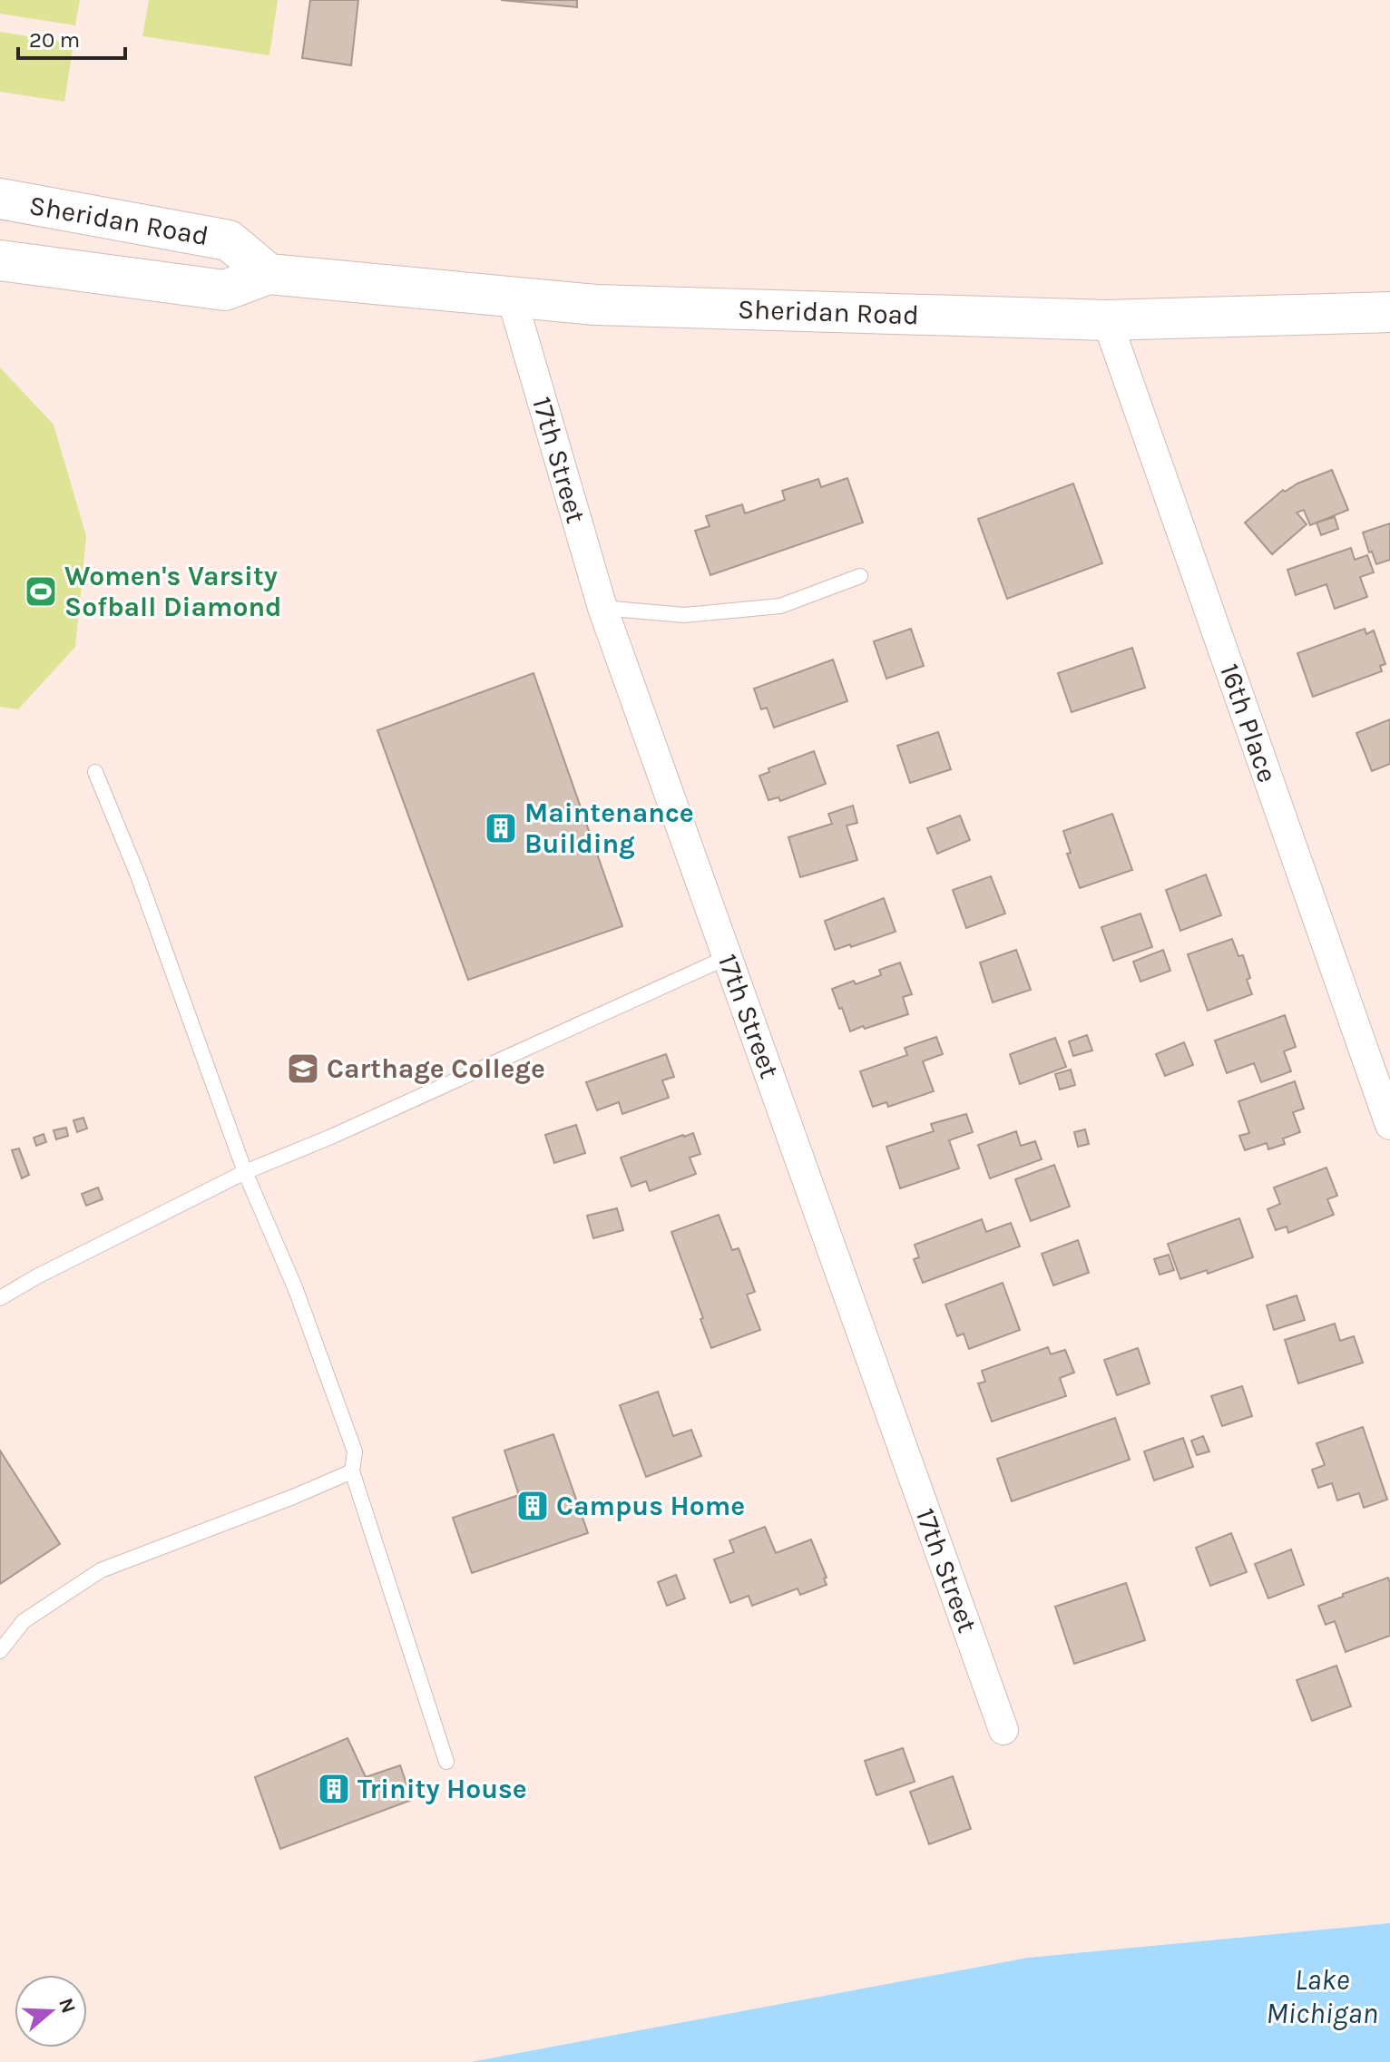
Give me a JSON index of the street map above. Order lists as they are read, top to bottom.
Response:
{
  "streets": {
    "main road": ["Sheridan Road"],
    "street": ["17th Street", "16th Place"]
  },
  "crossings": [
    ["Sheridan Road", "17th Street"],
    ["Sheridan Road", "16th Place"]
  ],
  "water": ["Lake Michigan"],
  "places": {
    "sports": ["Women's Varsity Sofball Diamond"],
    "building": ["Maintenance Building", "Campus Home", "Trinity House"],
    "school or university": ["Carthage College"]
  },
  "scale_bar": "20 m",
  "north": "right"
}
